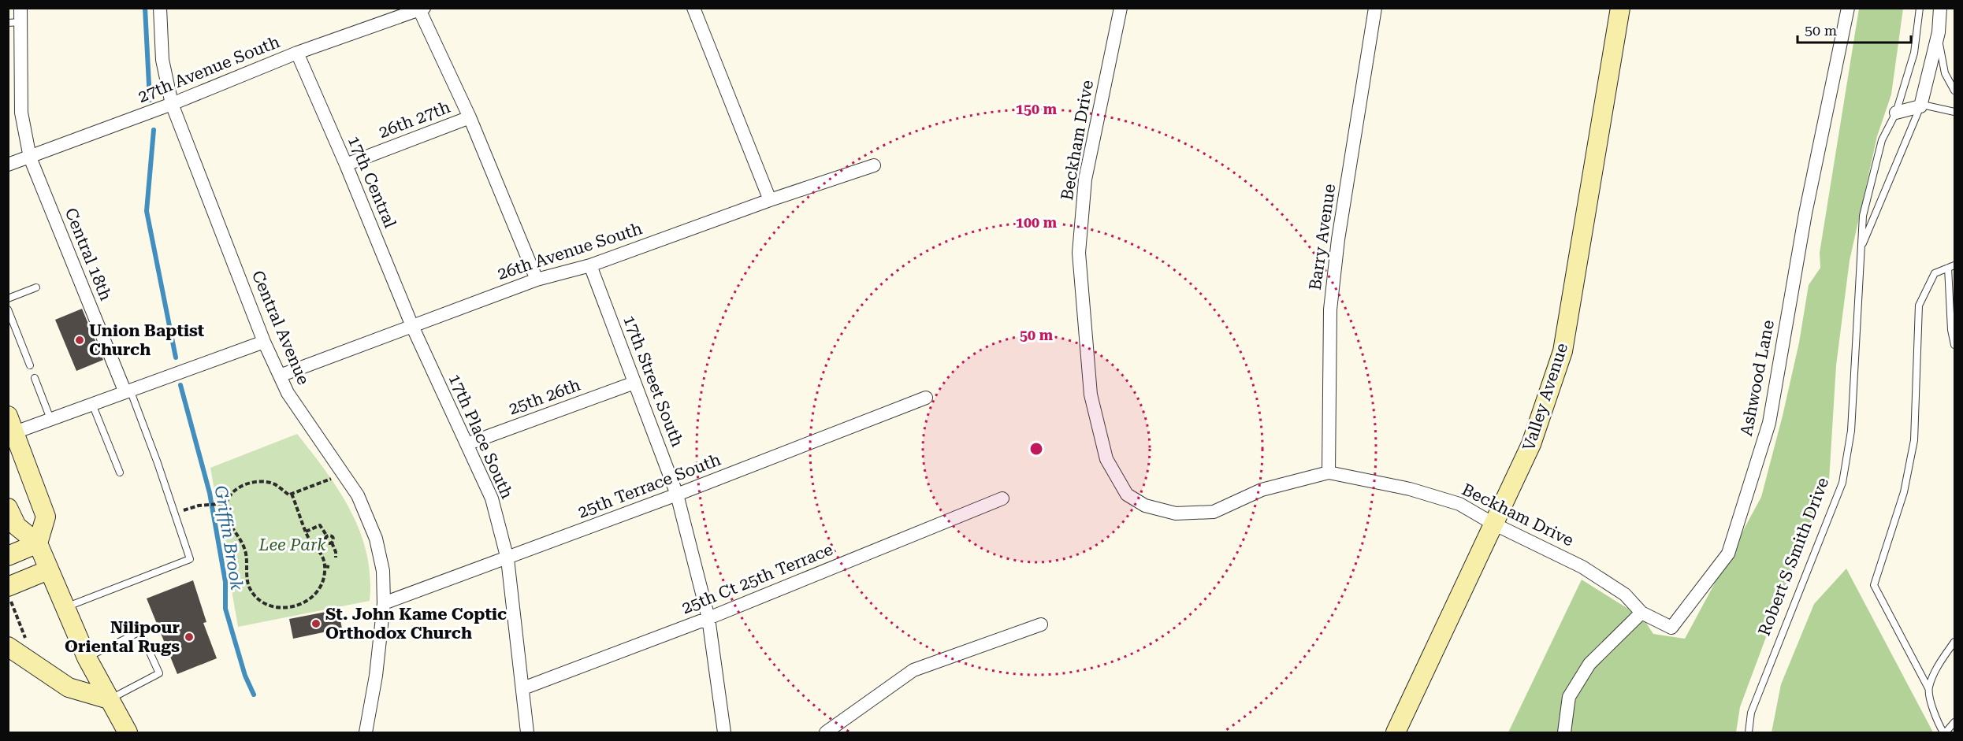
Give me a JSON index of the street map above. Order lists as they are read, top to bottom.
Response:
{
  "streets": {
    "main road": ["Valley Avenue"],
    "street": [
      "27th Avenue South",
      "26th 27th",
      "Beckham Drive",
      "17th Central",
      "Barry Avenue",
      "26th Avenue South",
      "Central 18th",
      "Central Avenue",
      "Ashwood Lane",
      "17th Street South",
      "25th 26th",
      "17th Place South",
      "25th Terrace South",
      "Robert S Smith Drive",
      "25th Ct 25th Terrace"
    ]
  },
  "crossings": [
    ["27th Avenue South", "17th Central"],
    ["27th Avenue South", "Central 18th"],
    ["27th Avenue South", "Central Avenue"],
    ["26th 27th", "17th Central"],
    ["Beckham Drive", "Barry Avenue"],
    ["Beckham Drive", "Ashwood Lane"],
    ["Beckham Drive", "Valley Avenue"],
    ["17th Central", "26th Avenue South"],
    ["17th Central", "17th Place South"],
    ["26th Avenue South", "Central Avenue"],
    ["26th Avenue South", "17th Street South"],
    ["26th Avenue South", "17th Place South"],
    ["Central Avenue", "25th Terrace South"],
    ["17th Street South", "25th 26th"],
    ["17th Street South", "25th Terrace South"],
    ["17th Street South", "25th Ct 25th Terrace"],
    ["25th 26th", "17th Place South"],
    ["17th Place South", "25th Terrace South"],
    ["17th Place South", "25th Ct 25th Terrace"]
  ],
  "water": ["Griffin Brook"],
  "parks": ["Lee Park"],
  "places": ["Union Baptist Church", "St. John Kame Coptic Orthodox Church", "Nilipour Oriental Rugs"],
  "scale_bar": "50 m",
  "rings": ["150 m", "100 m", "50 m"]
}
